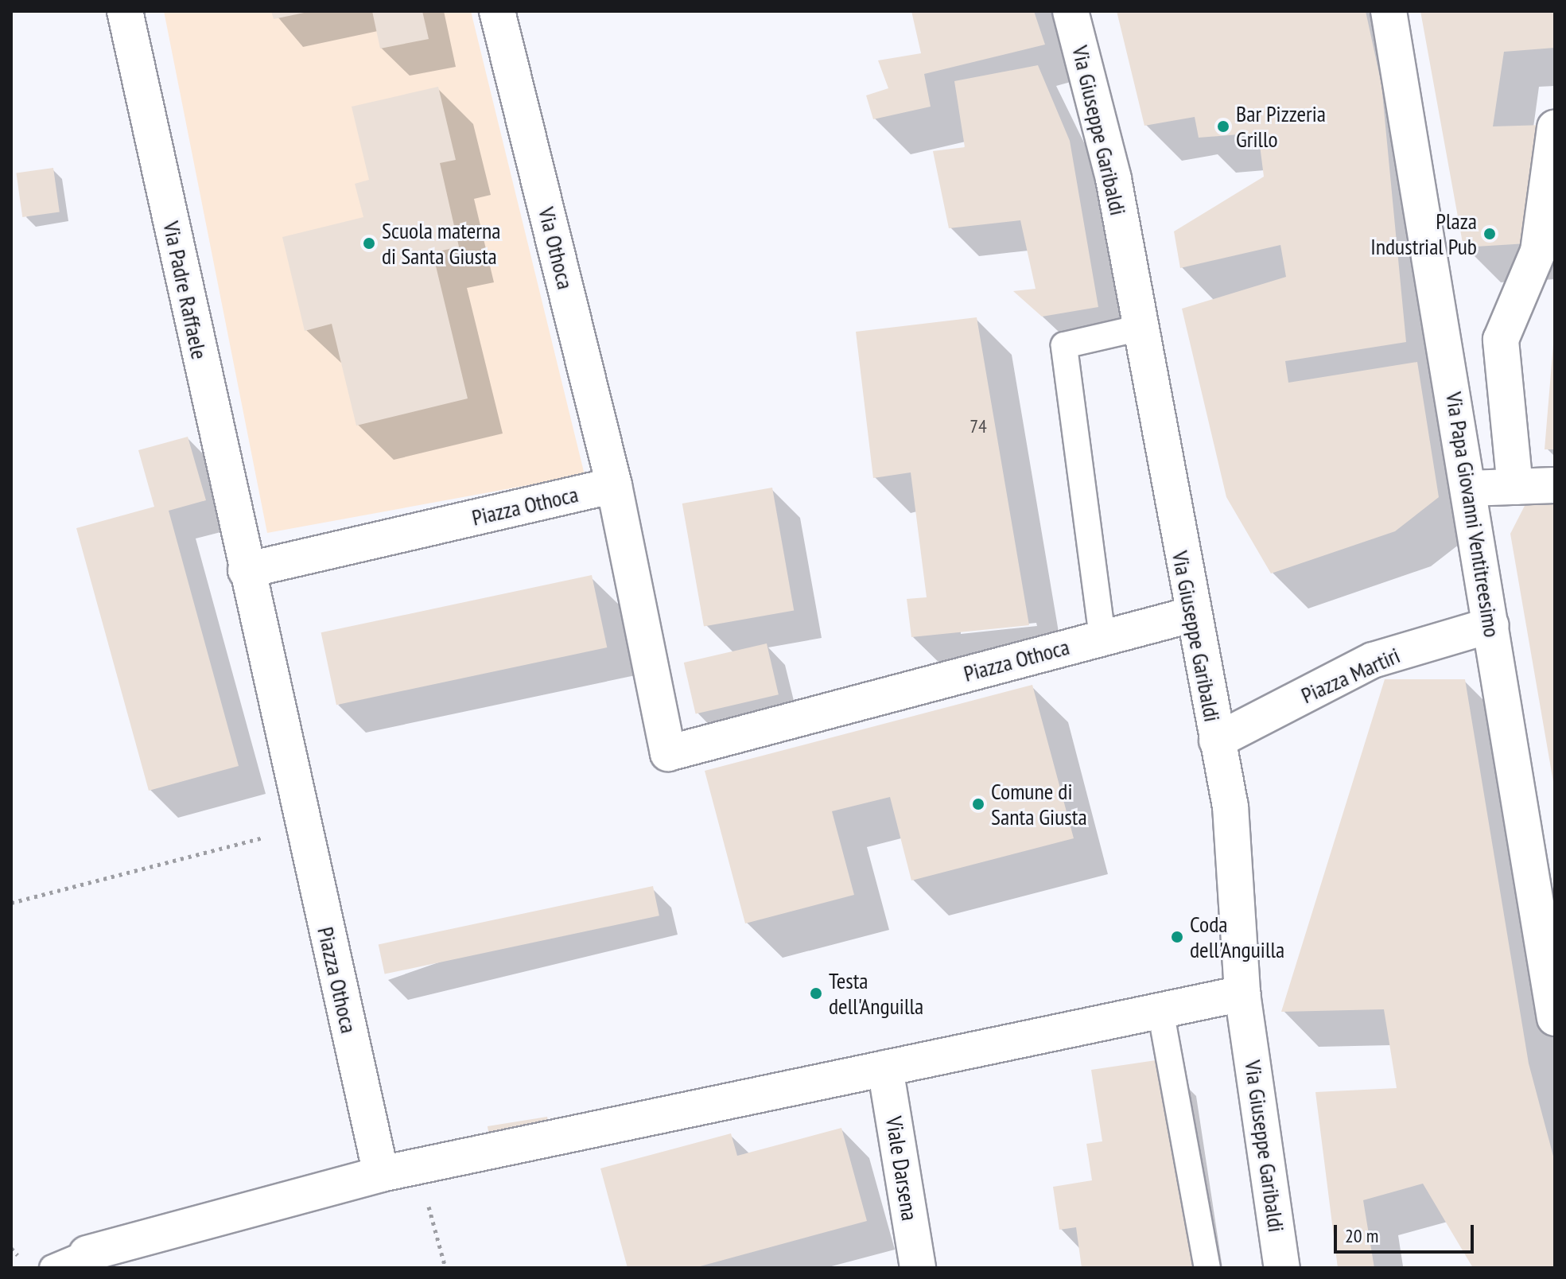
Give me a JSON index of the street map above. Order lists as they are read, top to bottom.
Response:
{
  "streets": {
    "street": [
      "Via Giuseppe Garibaldi",
      "Via Othoca",
      "Via Padre Raffaele",
      "Piazza Othoca",
      "Via Papa Giovanni Ventitreesimo",
      "Piazza Martiri",
      "Viale Darsena"
    ]
  },
  "crossings": [
    ["Via Giuseppe Garibaldi", "Piazza Othoca"],
    ["Via Giuseppe Garibaldi", "Piazza Martiri"],
    ["Via Othoca", "Piazza Othoca"],
    ["Via Padre Raffaele", "Piazza Othoca"],
    ["Via Papa Giovanni Ventitreesimo", "Piazza Martiri"]
  ],
  "places": [
    "Bar Pizzeria Grillo",
    "Plaza Industrial Pub",
    "Scuola materna di Santa Giusta",
    "Comune di Santa Giusta",
    "Coda dell'Anguilla",
    "Testa dell'Anguilla"
  ],
  "house_numbers": ["74"],
  "scale_bar": "20 m"
}
